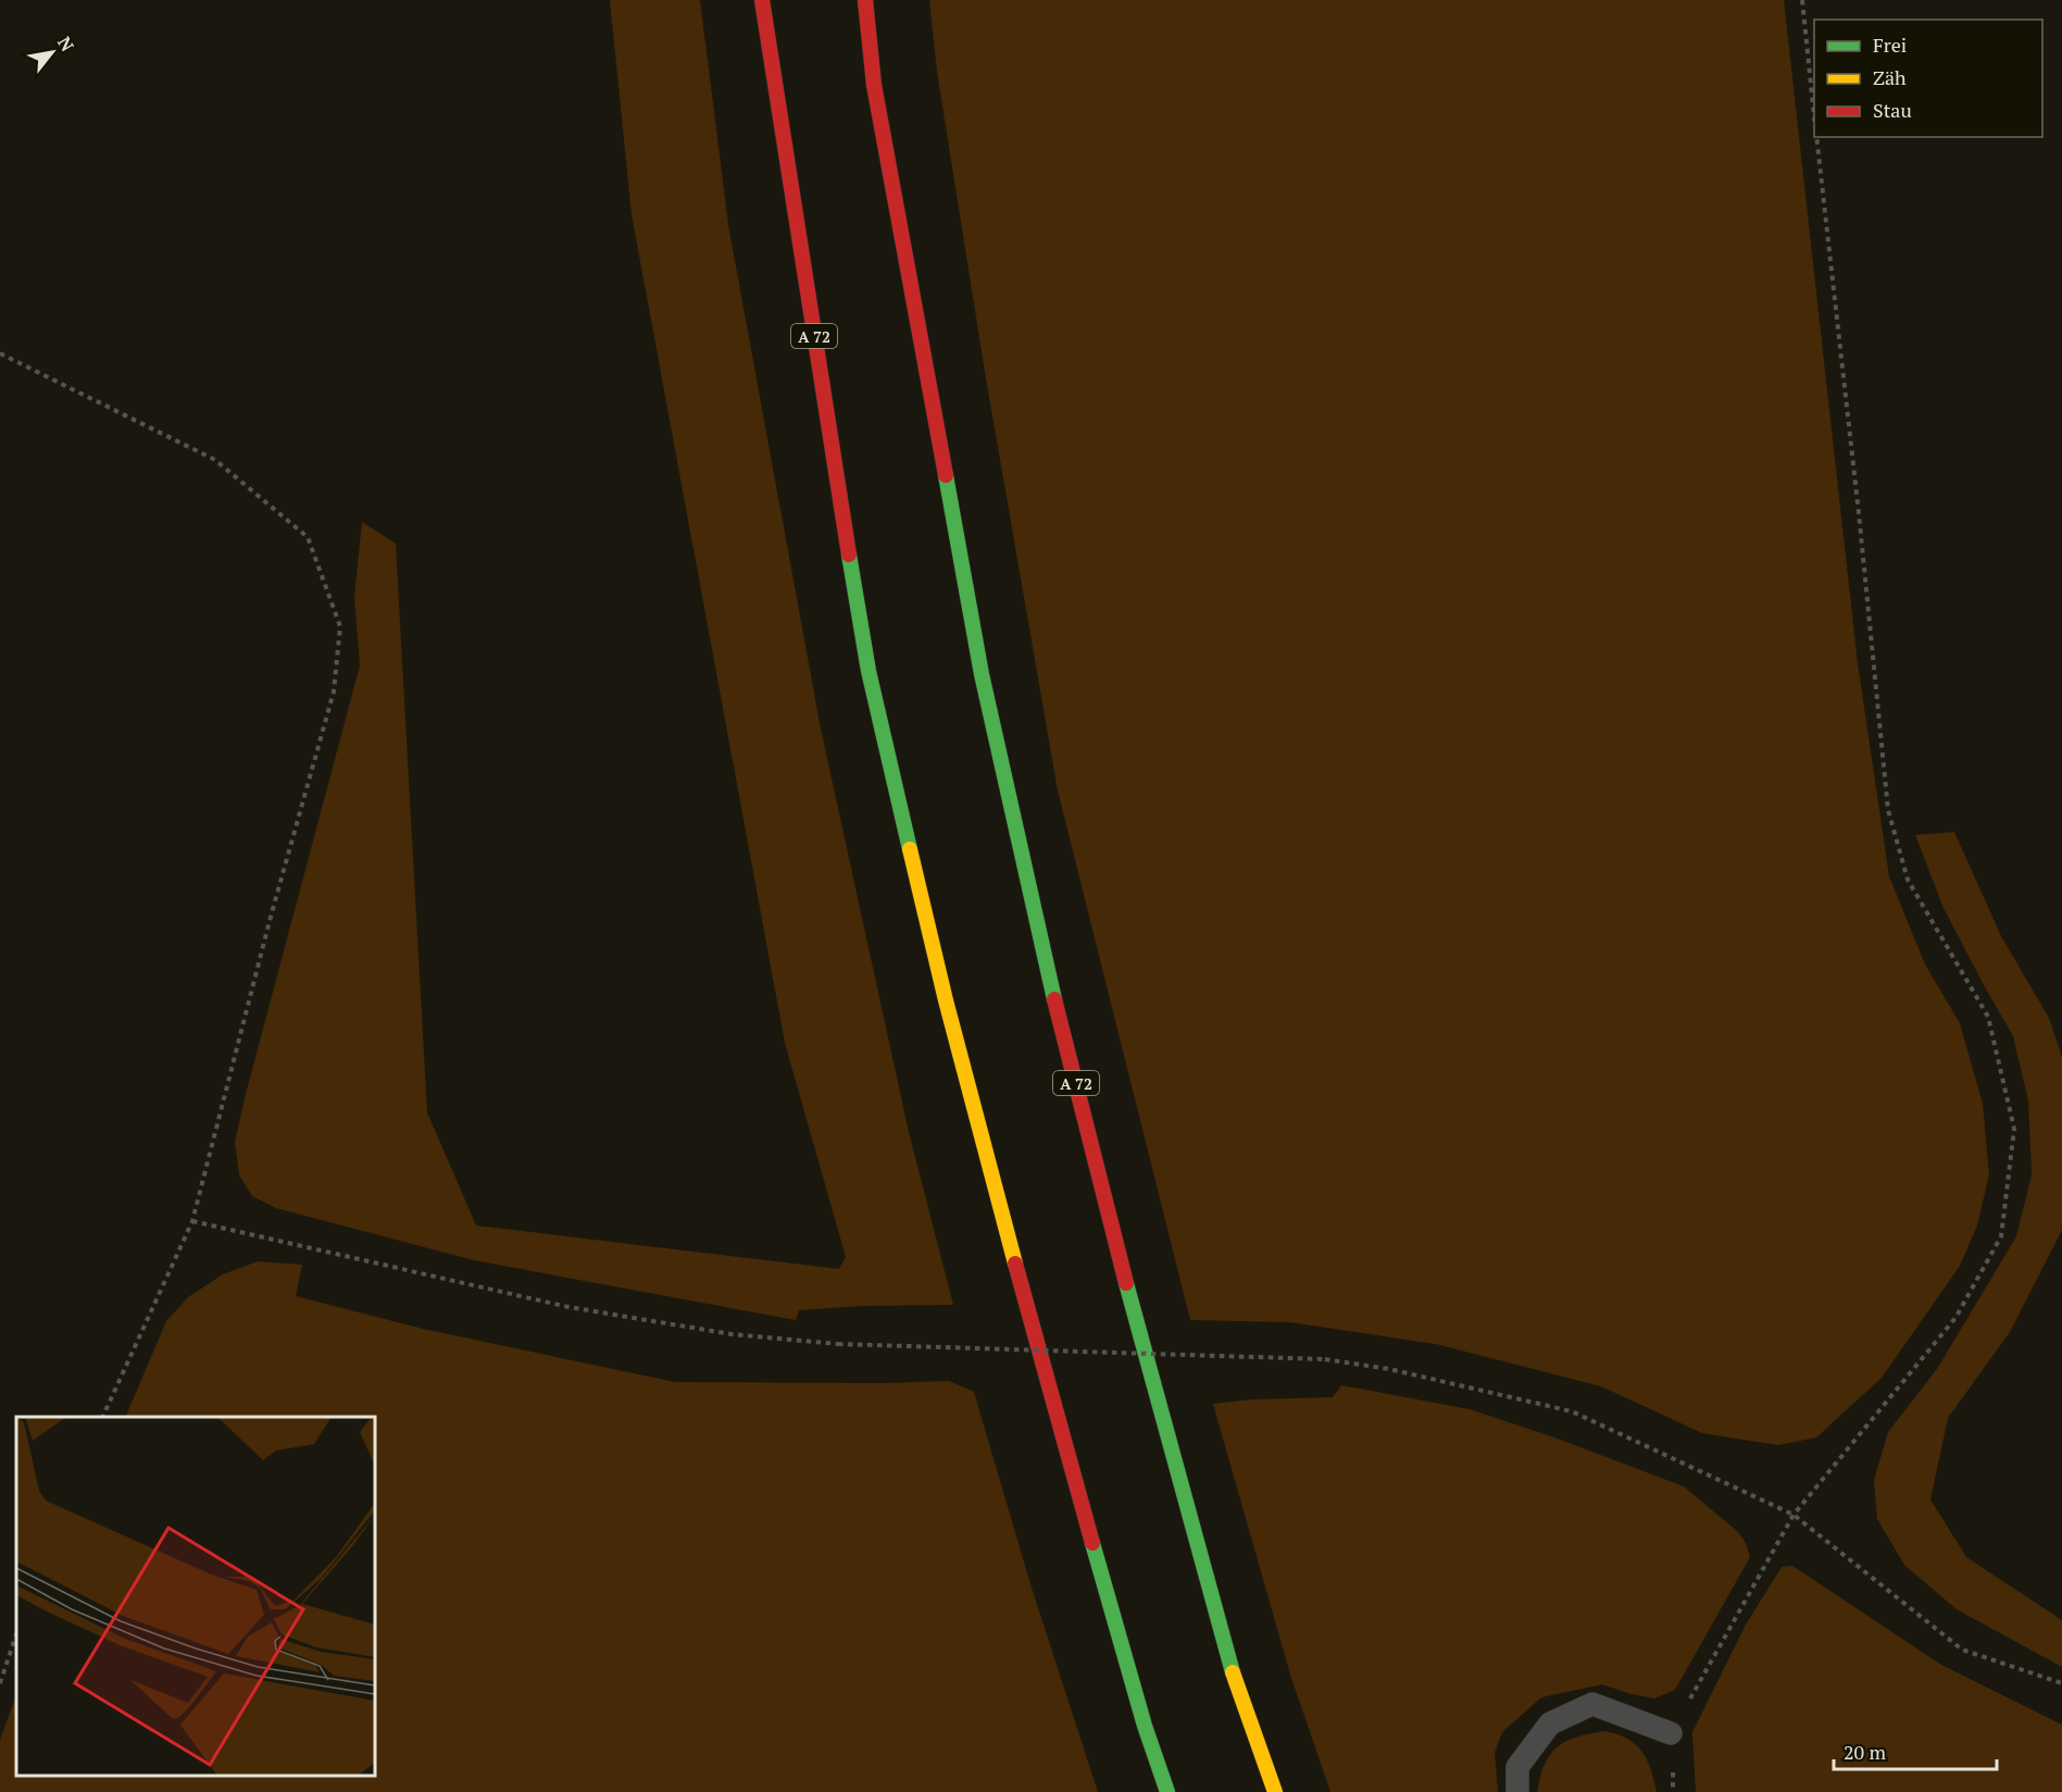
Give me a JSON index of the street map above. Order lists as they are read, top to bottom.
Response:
{
  "streets": {
    "highway": ["A 72"]
  },
  "legend": ["Frei", "Zäh", "Stau"],
  "scale_bar": "20 m",
  "north": "top right"
}
